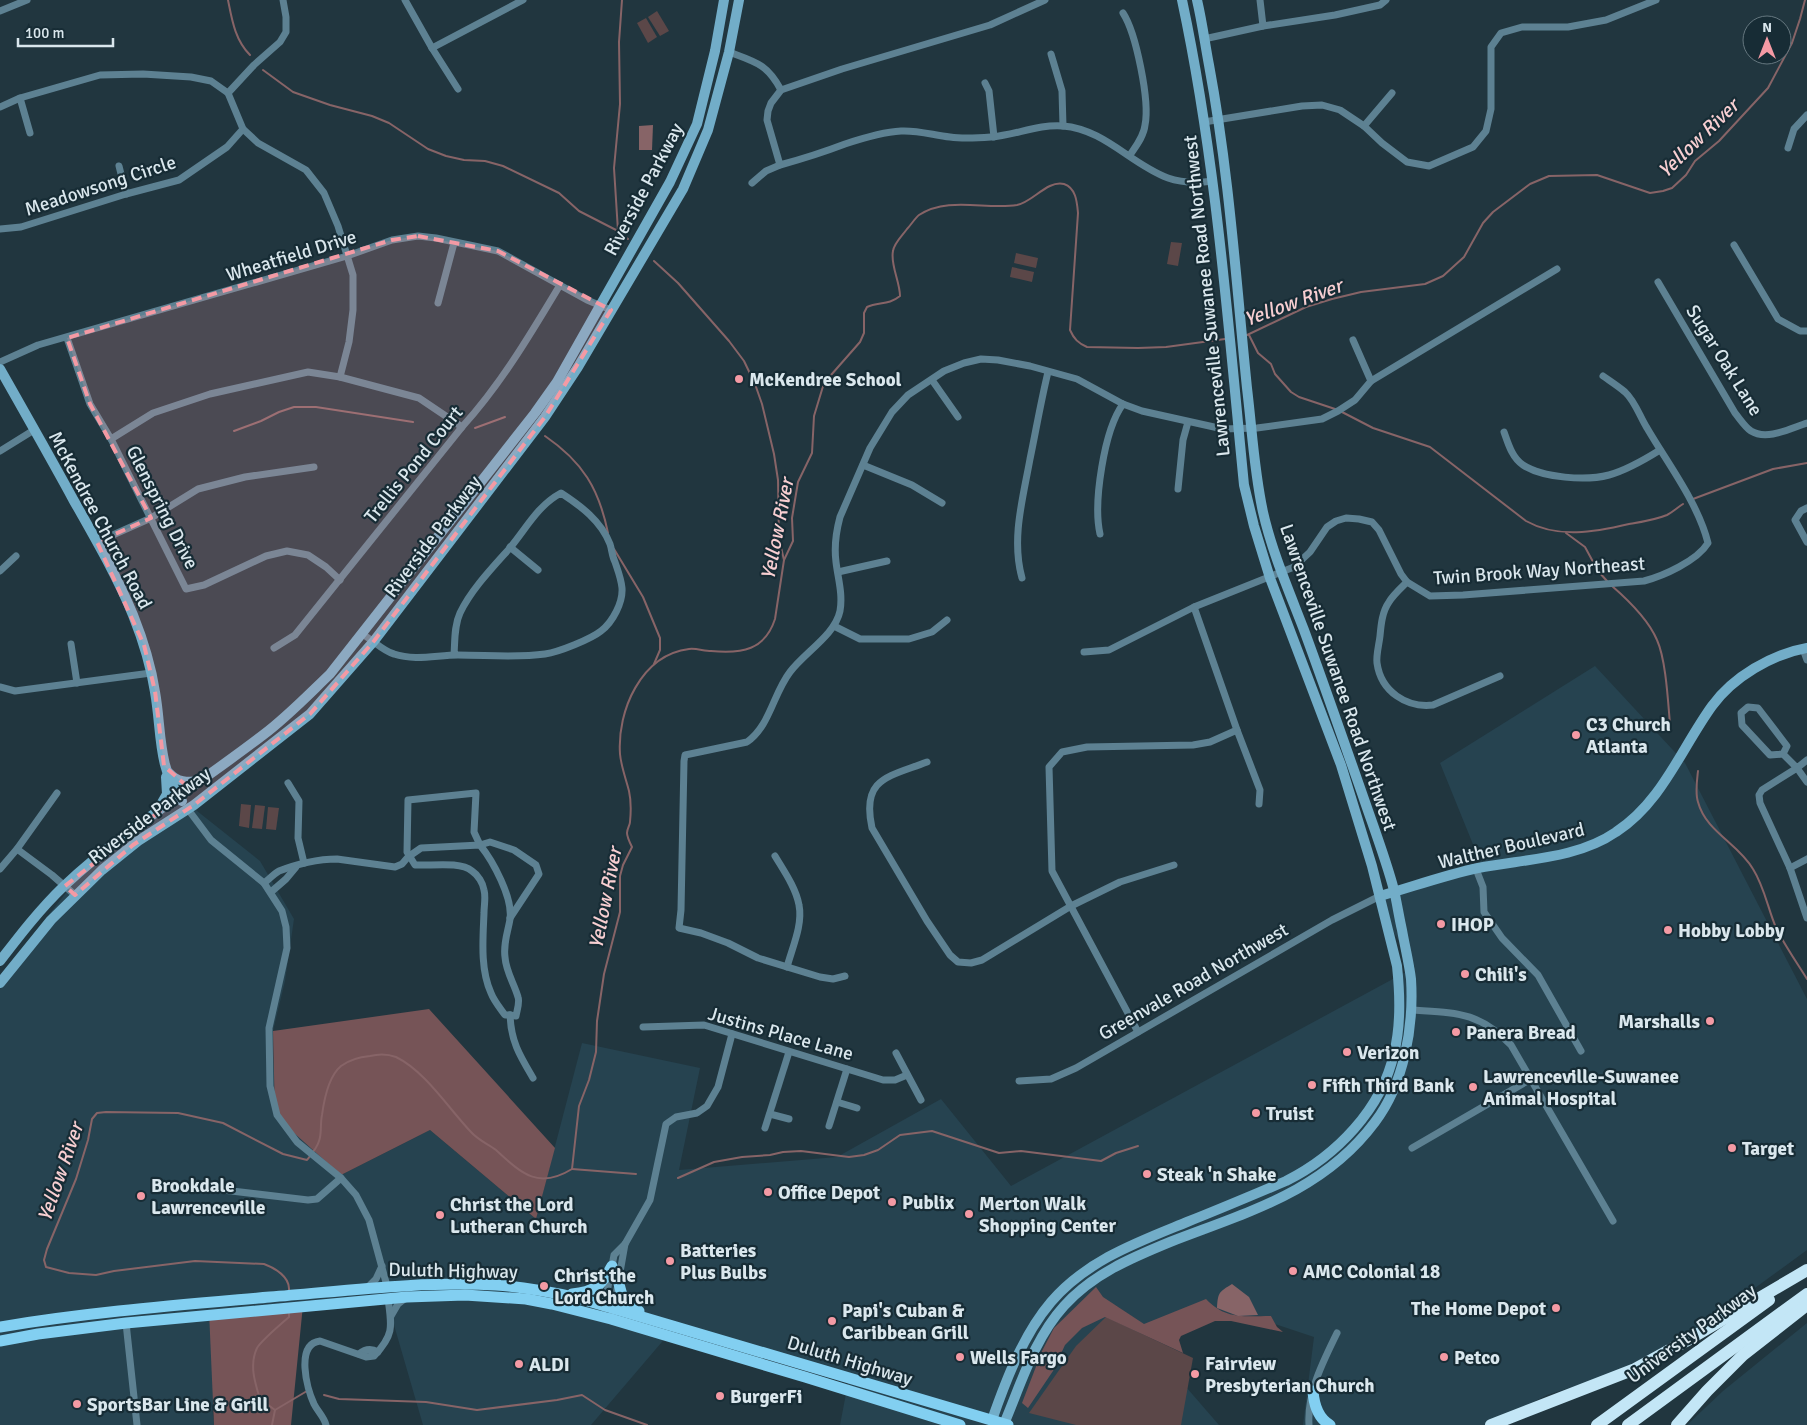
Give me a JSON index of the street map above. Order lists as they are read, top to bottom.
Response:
{
  "streets": {
    "highway": ["University Parkway"],
    "main road": [
      "Riverside Parkway",
      "Lawrenceville Suwanee Road Northwest",
      "McKendree Church Road",
      "Walther Boulevard",
      "Duluth Highway"
    ],
    "street": [
      "Meadowsong Circle",
      "Wheatfield Drive",
      "Sugar Oak Lane",
      "Trellis Pond Court",
      "Glenspring Drive",
      "Twin Brook Way Northeast",
      "Greenvale Road Northwest",
      "Justins Place Lane"
    ]
  },
  "crossings": [
    ["Riverside Parkway", "Wheatfield Drive"],
    ["Riverside Parkway", "McKendree Church Road"],
    ["Wheatfield Drive", "Trellis Pond Court"],
    ["Wheatfield Drive", "Glenspring Drive"],
    ["Lawrenceville Suwanee Road Northwest", "Twin Brook Way Northeast"],
    ["Lawrenceville Suwanee Road Northwest", "Walther Boulevard"],
    ["Lawrenceville Suwanee Road Northwest", "Greenvale Road Northwest"],
    ["Lawrenceville Suwanee Road Northwest", "Duluth Highway"],
    ["Trellis Pond Court", "Glenspring Drive"],
    ["McKendree Church Road", "Duluth Highway"],
    ["Walther Boulevard", "Greenvale Road Northwest"]
  ],
  "water": ["Yellow River"],
  "places": [
    "McKendree School",
    "C3 Church Atlanta",
    "IHOP",
    "Hobby Lobby",
    "Chili's",
    "Marshalls",
    "Panera Bread",
    "Verizon",
    "Fifth Third Bank",
    "Lawrenceville-Suwanee Animal Hospital",
    "Truist",
    "Target",
    "Steak 'n Shake",
    "Office Depot",
    "Brookdale Lawrenceville",
    "Publix",
    "Merton Walk Shopping Center",
    "Christ the Lord Lutheran Church",
    "Batteries Plus Bulbs",
    "AMC Colonial 18",
    "Christ the Lord Church",
    "The Home Depot",
    "Papi's Cuban & Caribbean Grill",
    "Wells Fargo",
    "Petco",
    "ALDI",
    "Fairview Presbyterian Church",
    "BurgerFi",
    "SportsBar Line & Grill"
  ],
  "scale_bar": "100 m",
  "north": "top"
}
